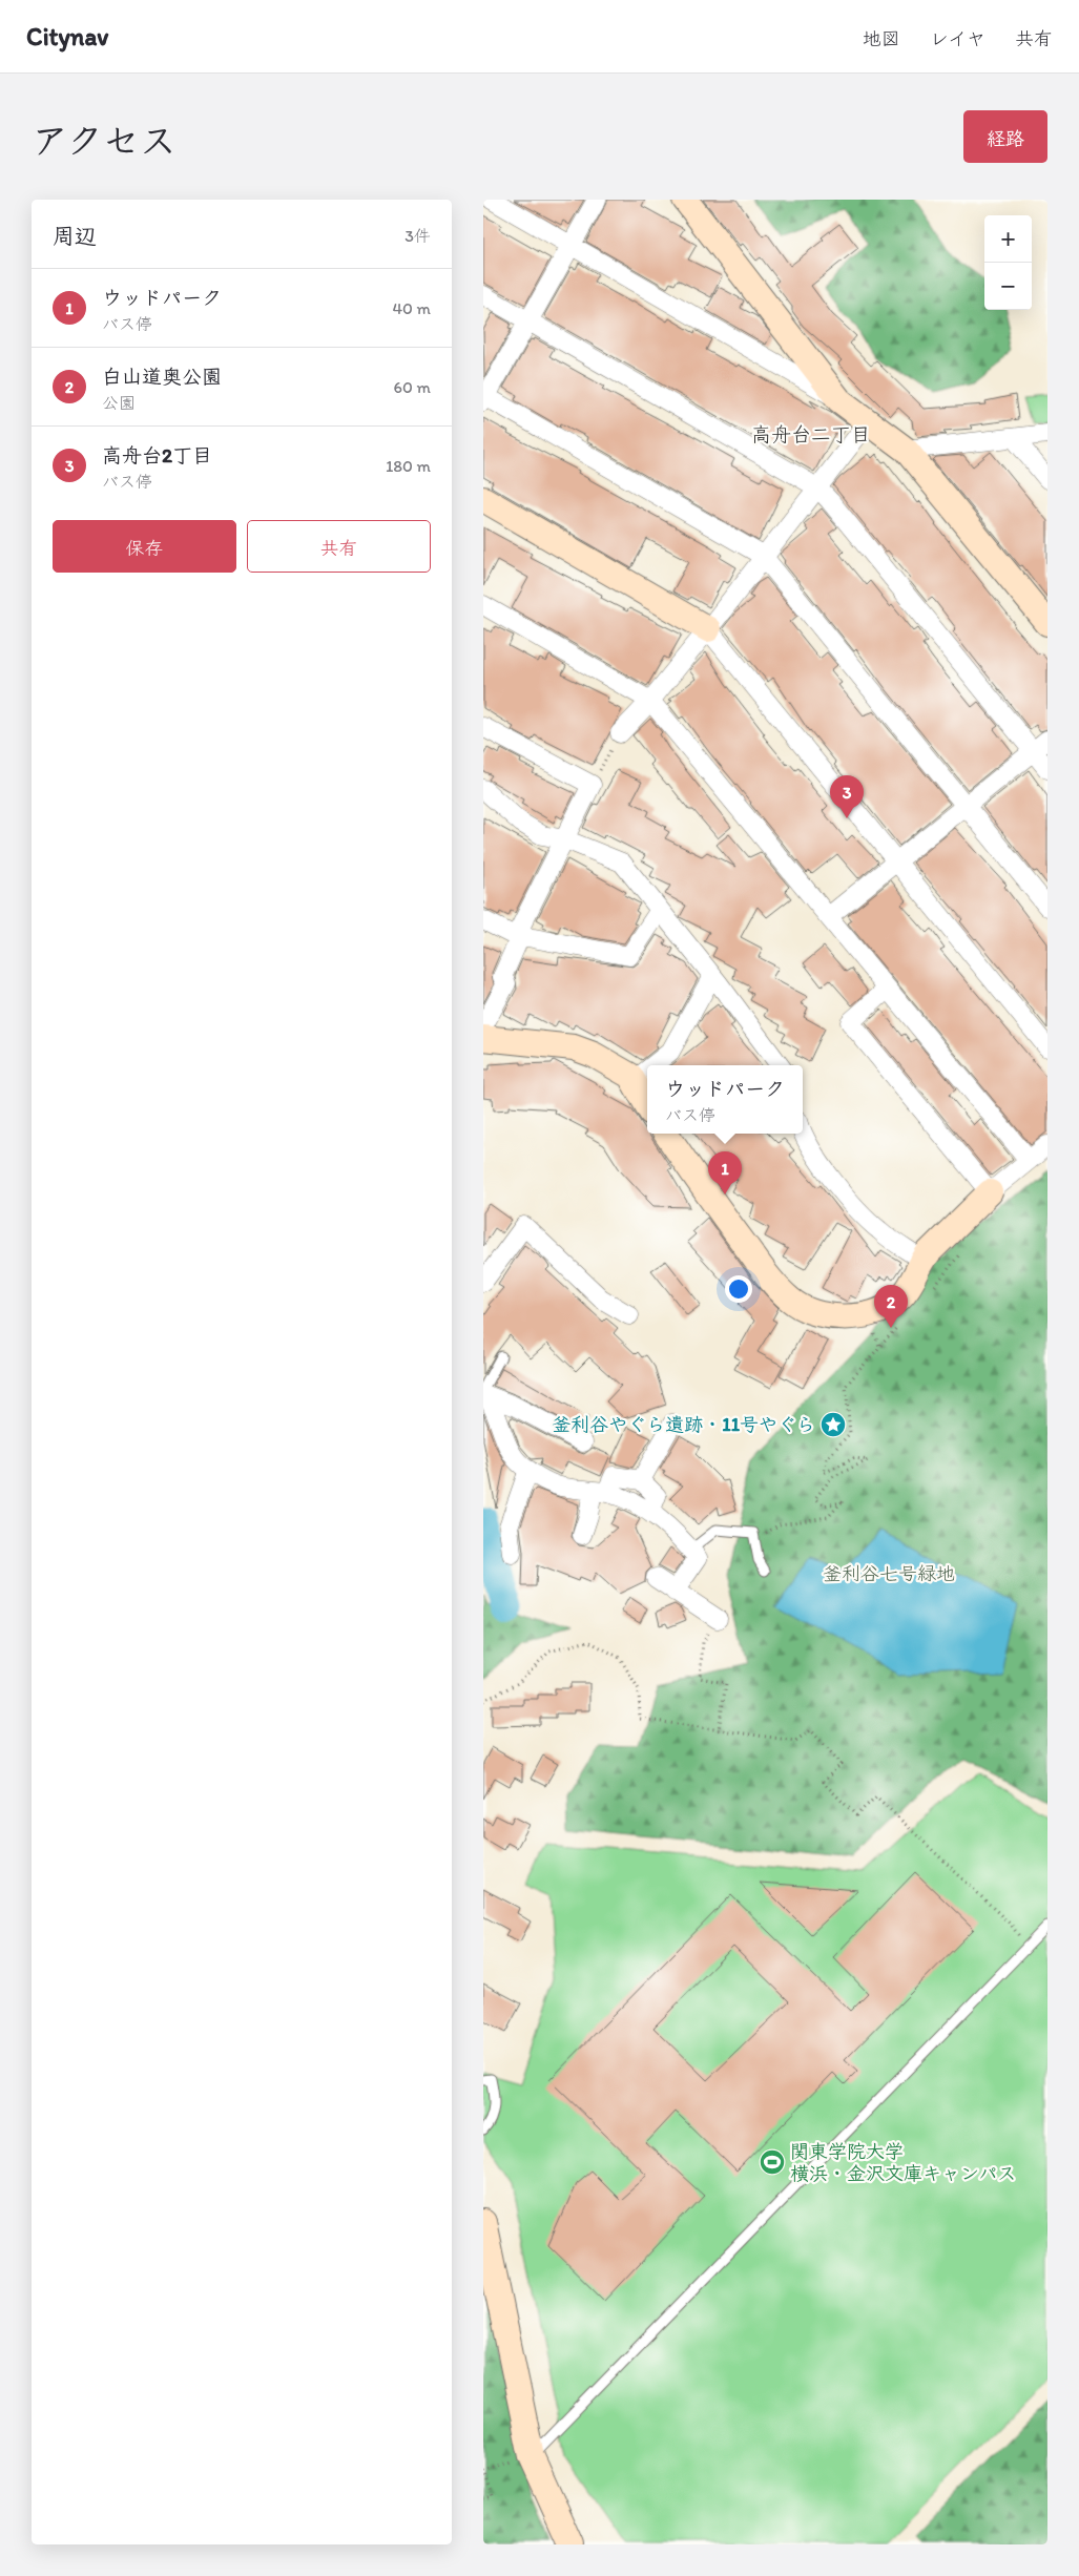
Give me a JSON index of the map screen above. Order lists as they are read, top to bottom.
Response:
{
  "districts": ["高舟台二丁目"],
  "parks": ["釜利谷七号緑地"],
  "places": {
    "place": ["釜利谷やぐら遺跡・11号やぐら"],
    "sports": ["関東学院大学 横浜・金沢文庫キャンパス"]
  },
  "page": {
    "header": "Citynav",
    "nav": ["地図", "レイヤ", "共有"],
    "title": "アクセス",
    "buttons": [
      "経路",
      ["保存", "共有"]
    ],
    "heading": ["周辺", "3件"],
    "map_buttons": ["+", "−"],
    "list": [
      {
        "mark": "1",
        "name": "ウッドパーク",
        "note": "バス停",
        "value": "40 m"
      },
      {
        "mark": "2",
        "name": "白山道奥公園",
        "note": "公園",
        "value": "60 m"
      },
      {
        "mark": "3",
        "name": "高舟台2丁目",
        "note": "バス停",
        "value": "180 m"
      }
    ],
    "pins": ["3", "1", "2"],
    "popup": ["ウッドパーク", "バス停"]
  }
}
